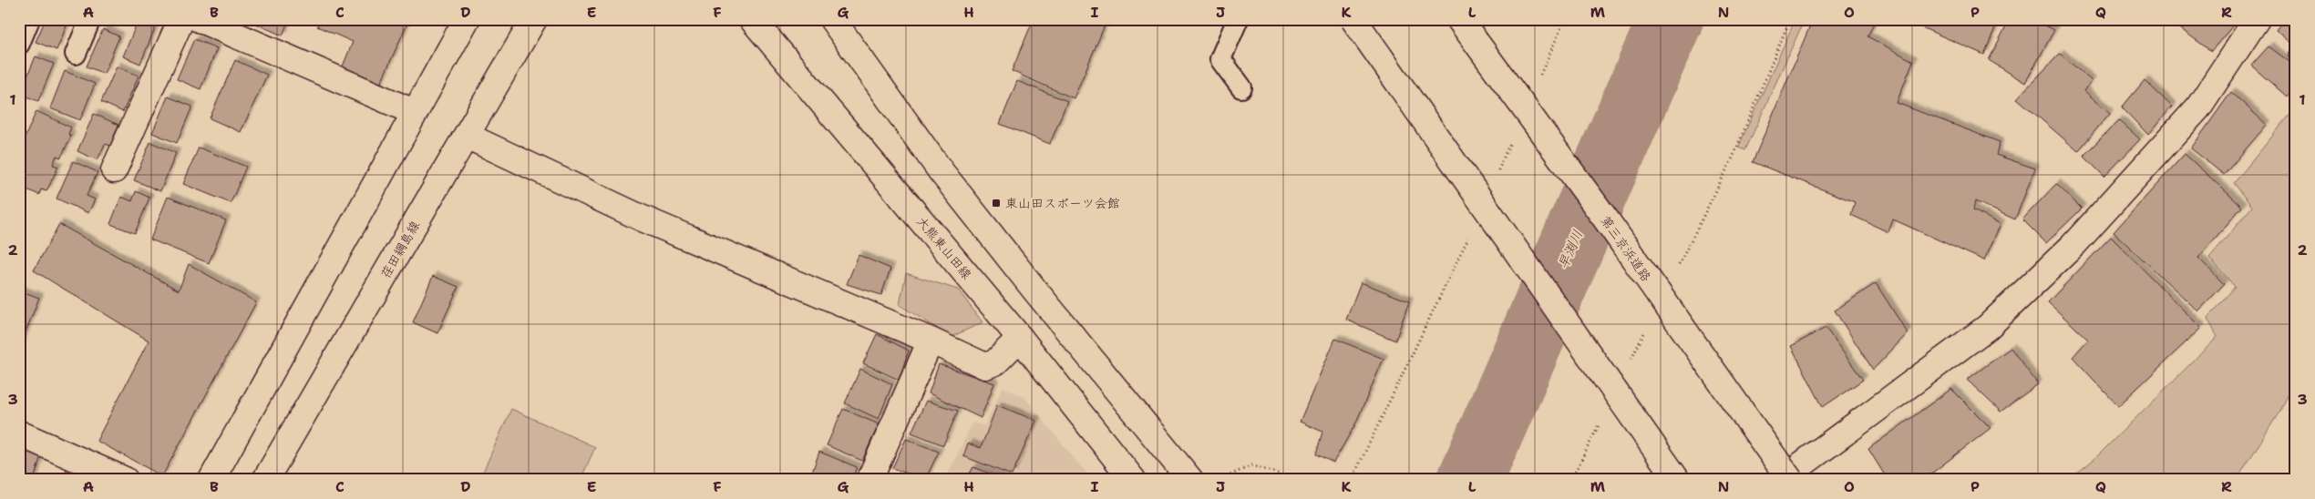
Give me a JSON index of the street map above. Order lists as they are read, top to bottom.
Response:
{
  "streets": {
    "main road": ["大熊東山田線", "第三京浜道路", "荏田綱島線"]
  },
  "water": ["早渕川"],
  "places": {
    "transit": ["東山田スポーツ会館"]
  },
  "grid": {
    "columns": [
      "A",
      "B",
      "C",
      "D",
      "E",
      "F",
      "G",
      "H",
      "I",
      "J",
      "K",
      "L",
      "M",
      "N",
      "O",
      "P",
      "Q",
      "R"
    ],
    "rows": ["1", "2", "3"]
  }
}
